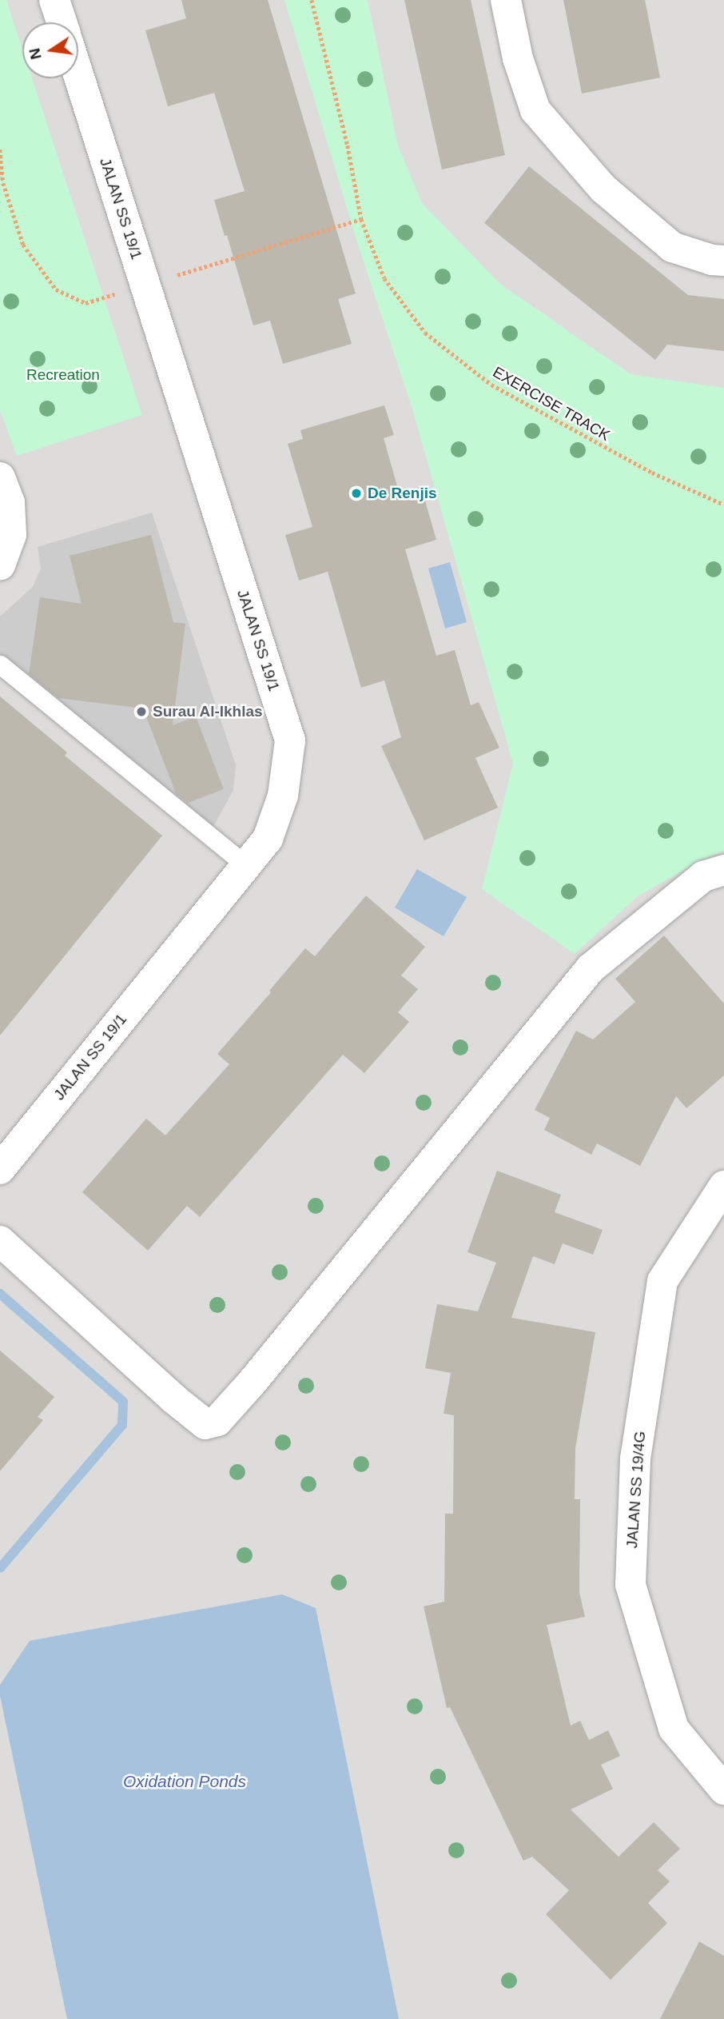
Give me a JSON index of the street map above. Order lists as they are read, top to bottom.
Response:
{
  "streets": {
    "street": ["JALAN SS 19/1", "JALAN SS 19/4G"],
    "path": ["EXERCISE TRACK"]
  },
  "water": ["Oxidation Ponds"],
  "parks": ["Recreation"],
  "places": ["De Renjis", "Surau Al-Ikhlas"],
  "north": "left"
}
